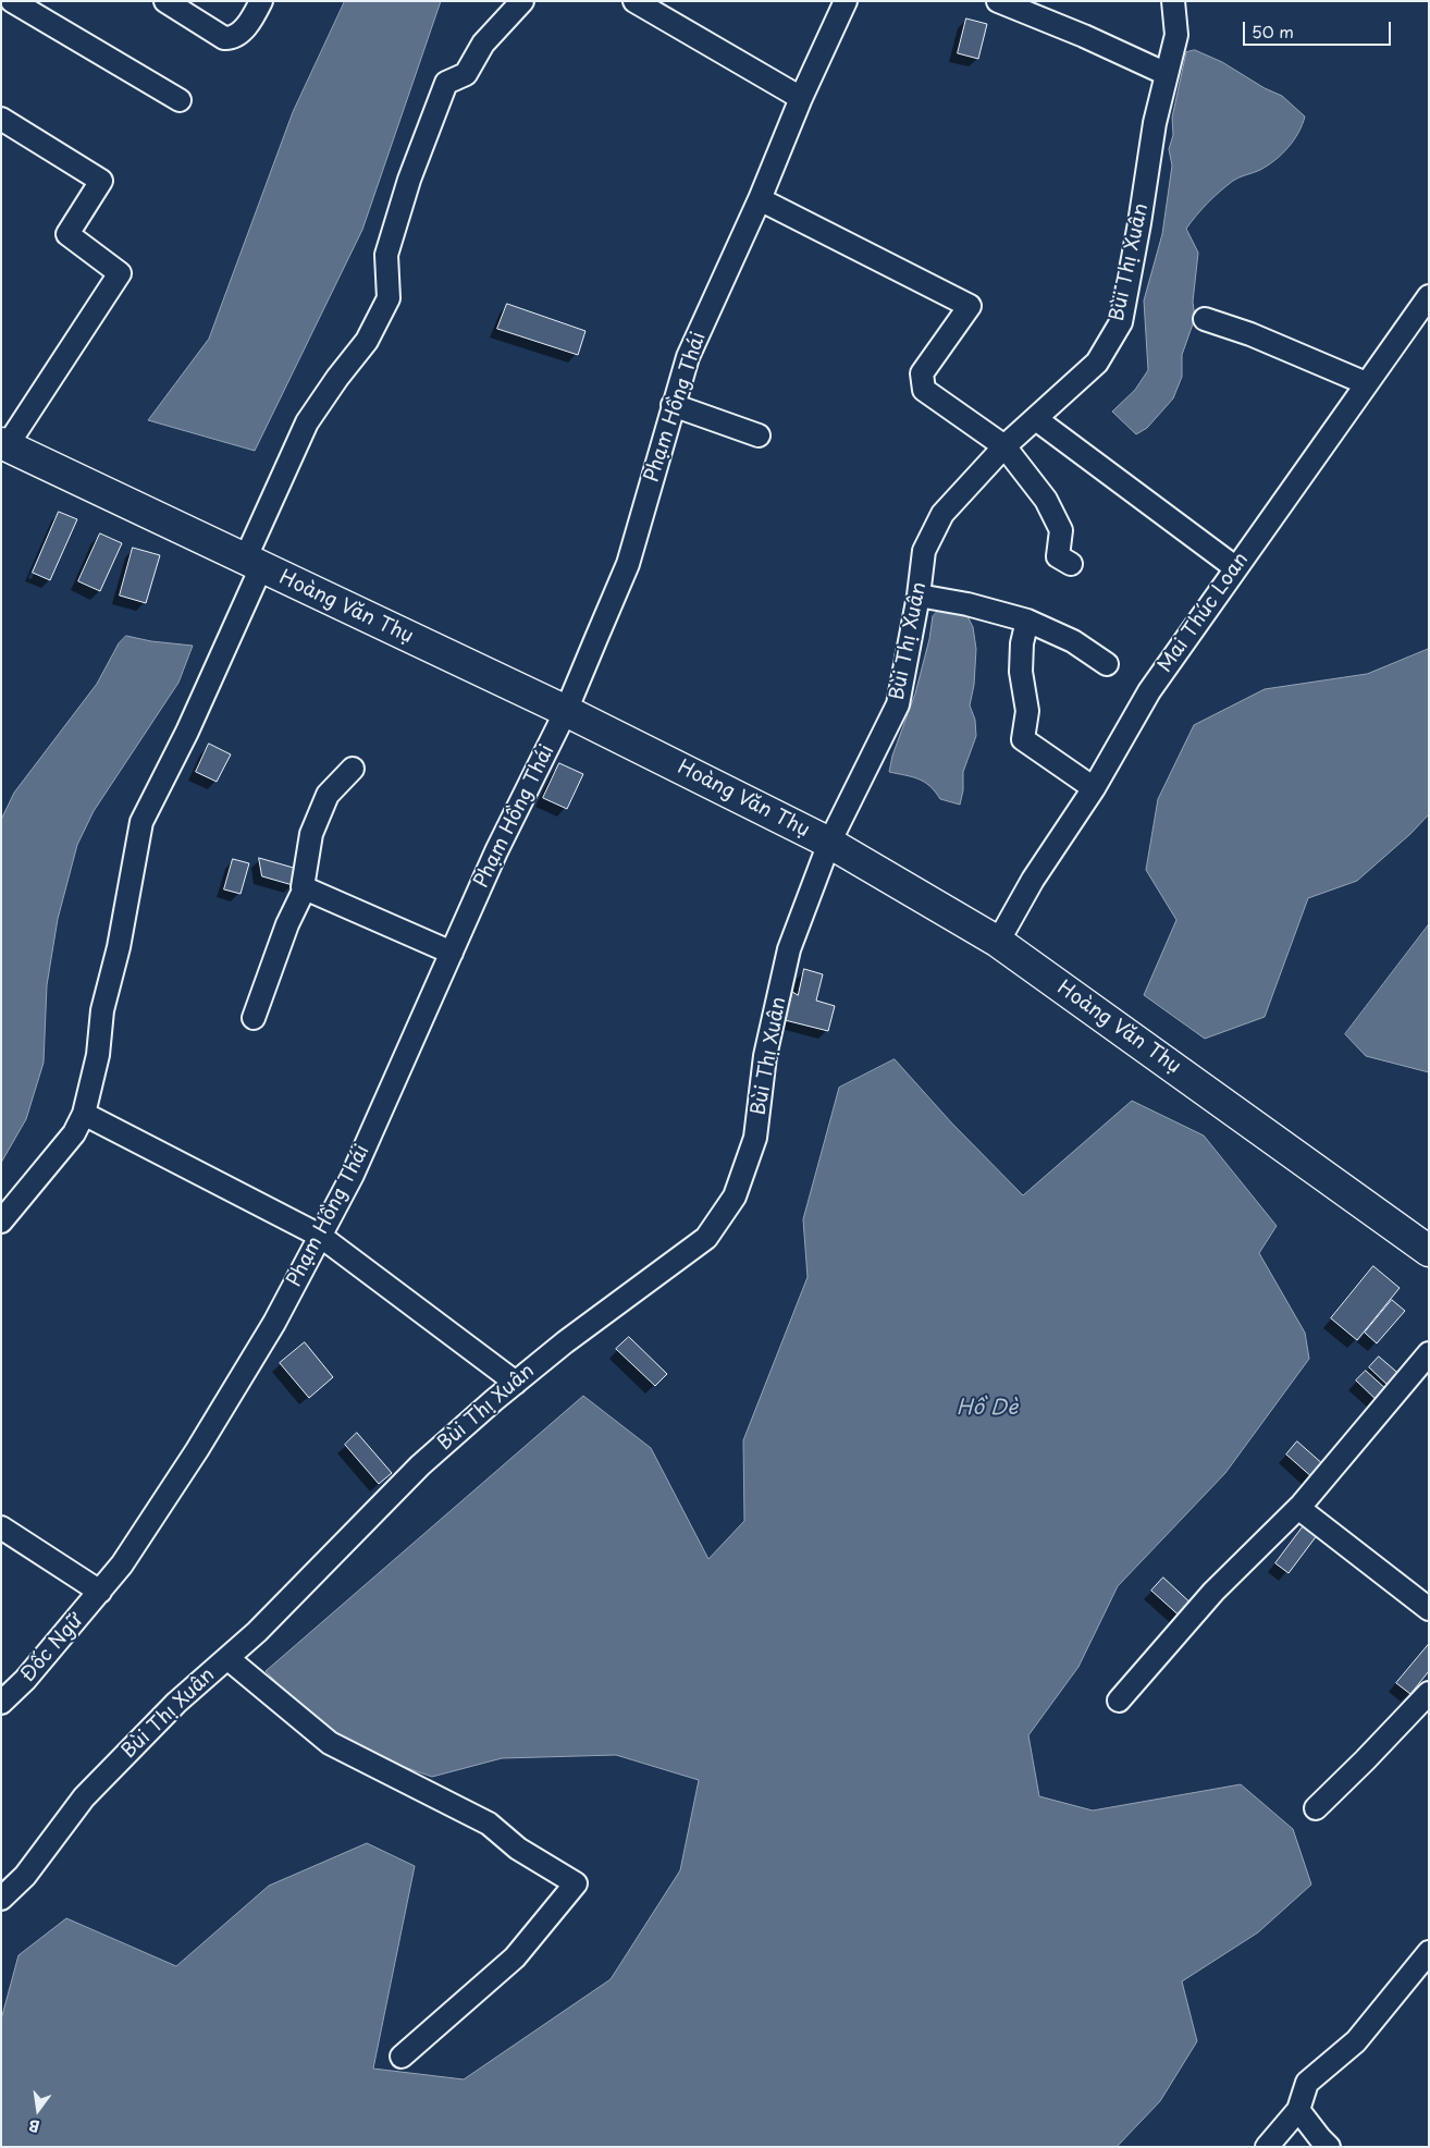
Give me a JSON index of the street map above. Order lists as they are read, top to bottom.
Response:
{
  "streets": {
    "main road": ["Hoàng Văn Thụ"],
    "street": [
      "Bùi Thị Xuân",
      "Phạm Hồng Thái",
      "Mai Thúc Loan",
      "Đốc Ngữ"
    ]
  },
  "crossings": [
    ["Bùi Thị Xuân", "Hoàng Văn Thụ"],
    ["Phạm Hồng Thái", "Hoàng Văn Thụ"],
    ["Phạm Hồng Thái", "Đốc Ngữ"],
    ["Hoàng Văn Thụ", "Mai Thúc Loan"]
  ],
  "water": ["Hồ Dè"],
  "scale_bar": "50 m",
  "north": "bottom"
}
